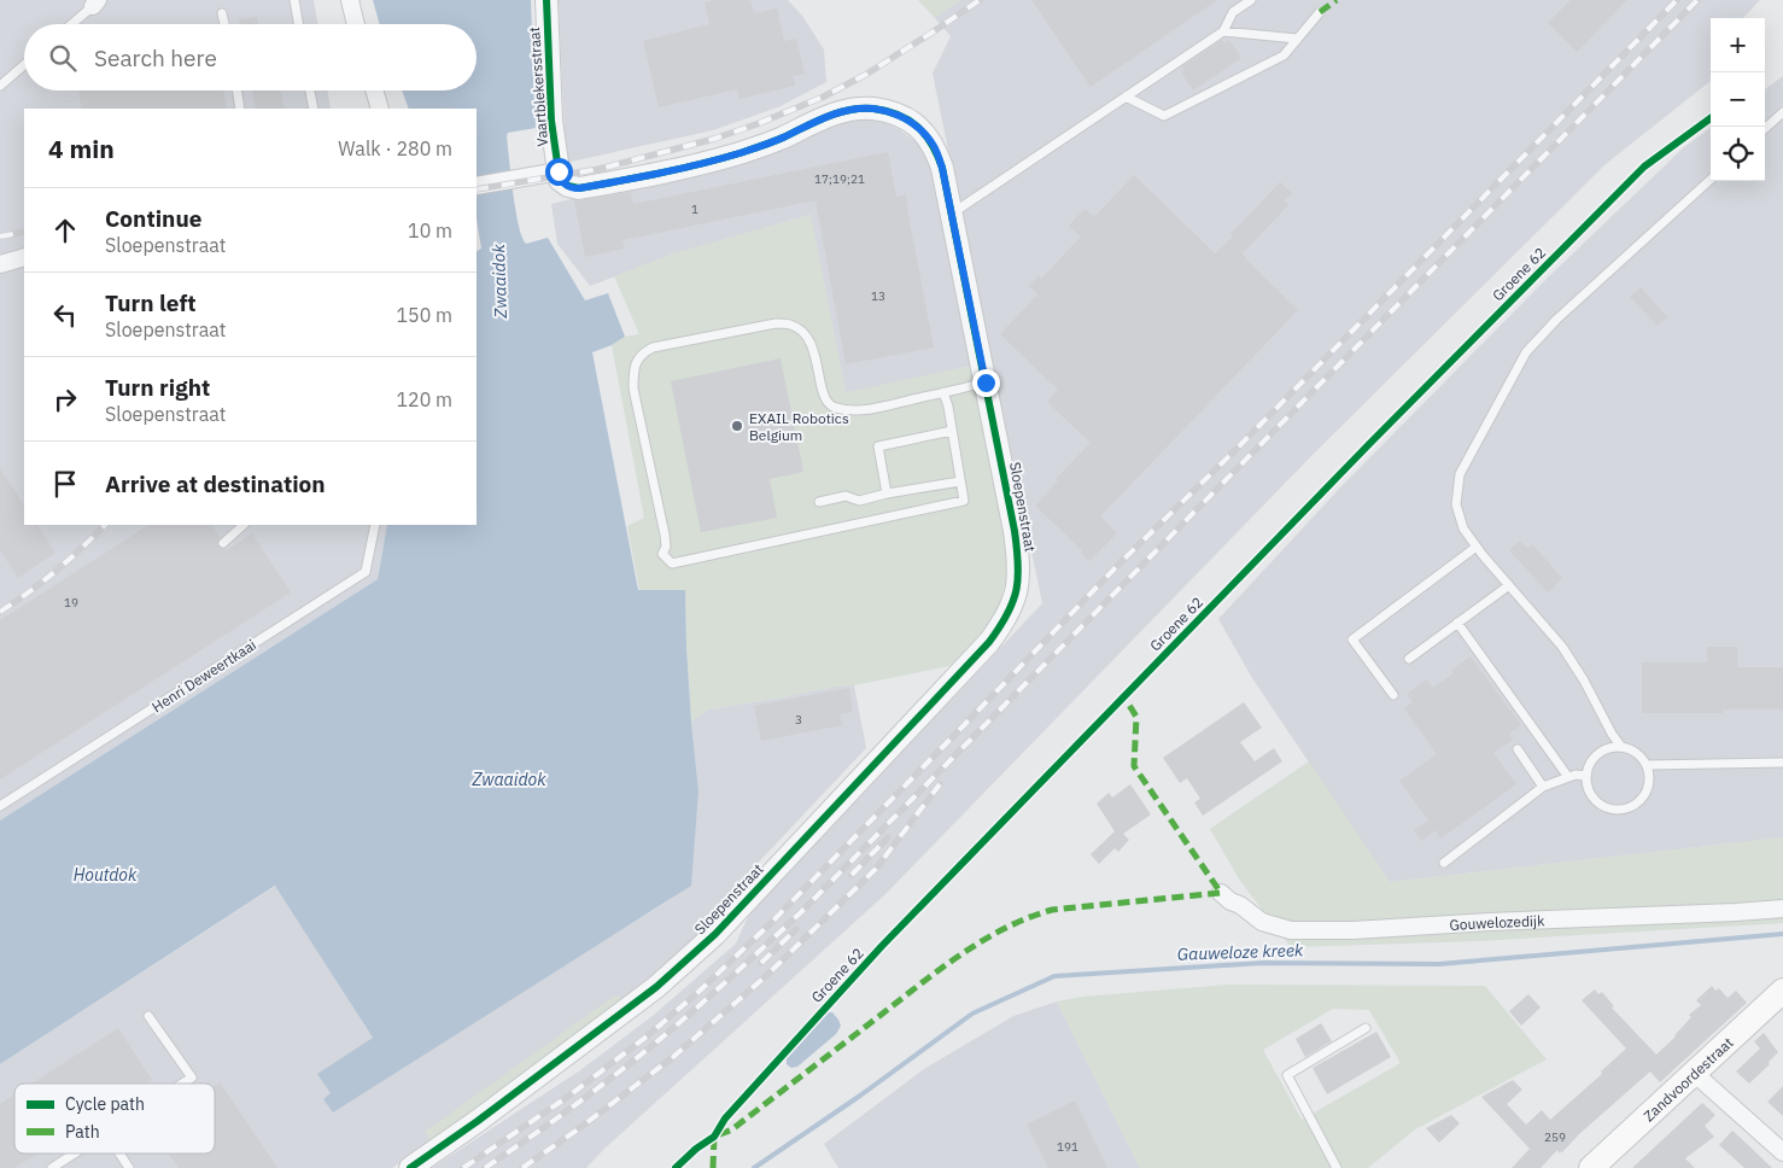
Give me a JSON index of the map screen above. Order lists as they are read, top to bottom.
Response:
{
  "streets": {
    "main road": ["Zandvoordestraat"],
    "street": ["Vaartblekersstraat", "Sloepenstraat", "Gouwelozedijk"],
    "lane": ["Henri Deweertkaai"],
    "cycle path": ["Groene 62"]
  },
  "crossings": [
    ["Vaartblekersstraat", "Sloepenstraat"]
  ],
  "water": ["Zwaaidok", "Houtdok", "Gauweloze kreek"],
  "places": ["EXAIL Robotics Belgium"],
  "house_numbers": [
    "17;19;21",
    "1",
    "13",
    "19",
    "3",
    "259",
    "191"
  ],
  "legend": ["Cycle path", "Path"],
  "page": {
    "map_buttons": ["+", "−"],
    "search": "Search here",
    "heading": ["4 min", "Walk · 280 m"],
    "list": [
      ["Continue", "Sloepenstraat", "10 m"],
      ["Turn left", "Sloepenstraat", "150 m"],
      ["Turn right", "Sloepenstraat", "120 m"],
      "Arrive at destination"
    ]
  }
}
